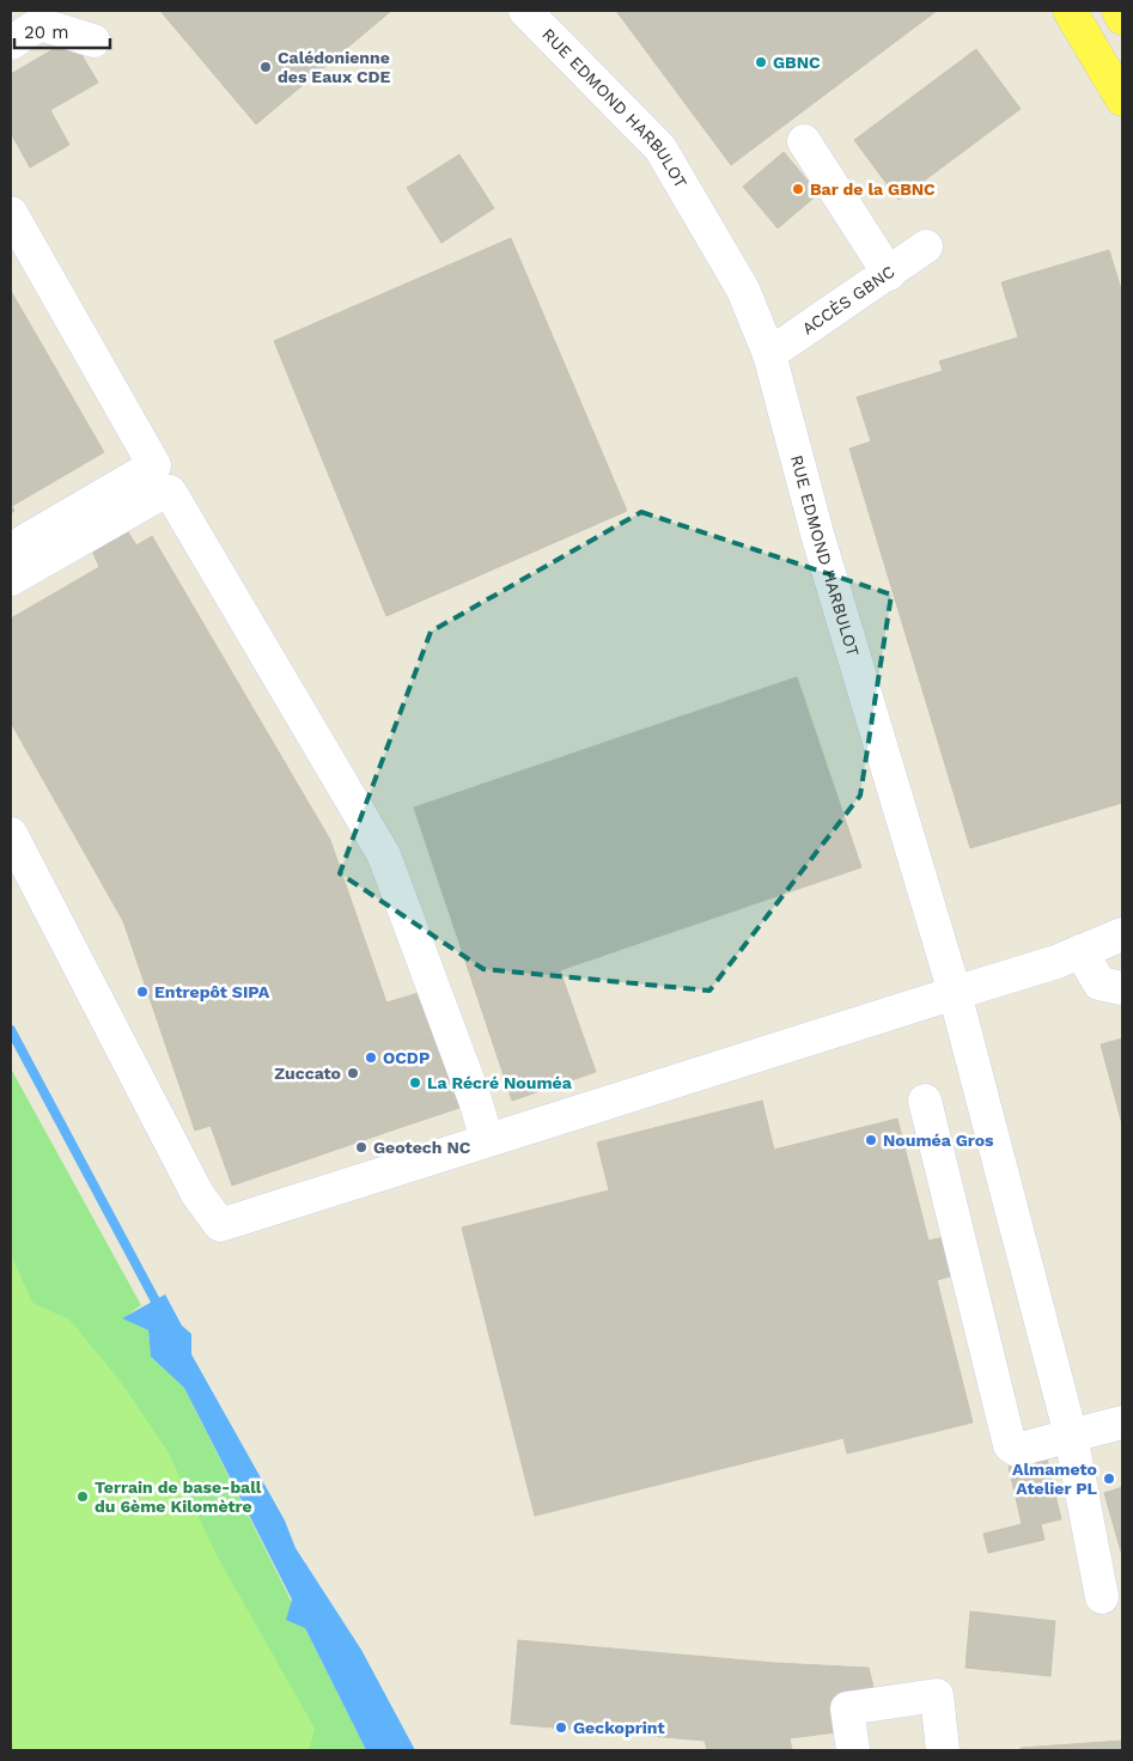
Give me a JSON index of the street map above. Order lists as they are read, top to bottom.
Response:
{
  "streets": {
    "street": ["RUE EDMOND HARBULOT", "ACCÈS GBNC"]
  },
  "crossings": [
    ["RUE EDMOND HARBULOT", "ACCÈS GBNC"]
  ],
  "places": [
    "GBNC",
    "Calédonienne des Eaux CDE",
    "Bar de la GBNC",
    "Entrepôt SIPA",
    "OCDP",
    "Zuccato",
    "La Récré Nouméa",
    "Nouméa Gros",
    "Geotech NC",
    "Almameto Atelier PL",
    "Terrain de base-ball du 6ème Kilomètre",
    "Geckoprint"
  ],
  "scale_bar": "20 m"
}
